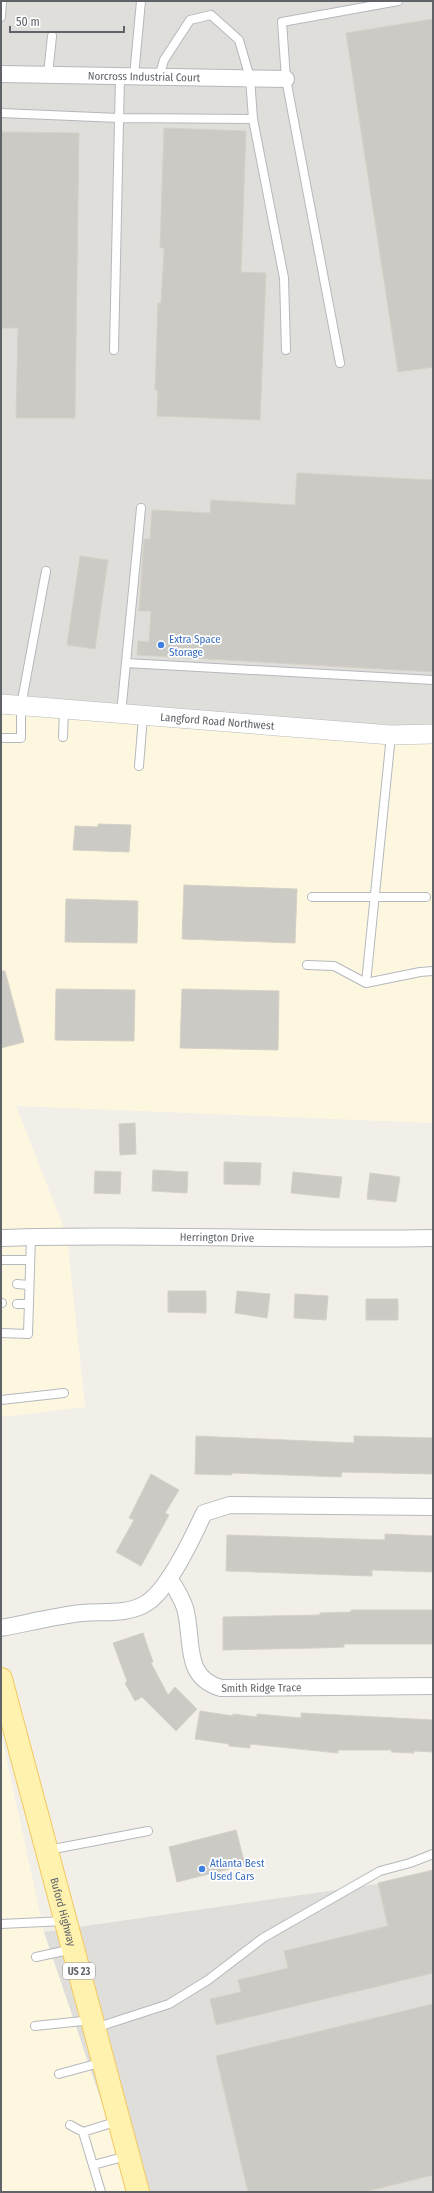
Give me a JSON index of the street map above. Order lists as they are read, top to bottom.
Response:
{
  "streets": {
    "main road": ["Buford Highway", "US 23"],
    "street": [
      "Norcross Industrial Court",
      "Langford Road Northwest",
      "Herrington Drive",
      "Smith Ridge Trace"
    ]
  },
  "places": ["Extra Space Storage", "Atlanta Best Used Cars"],
  "scale_bar": "50 m"
}
